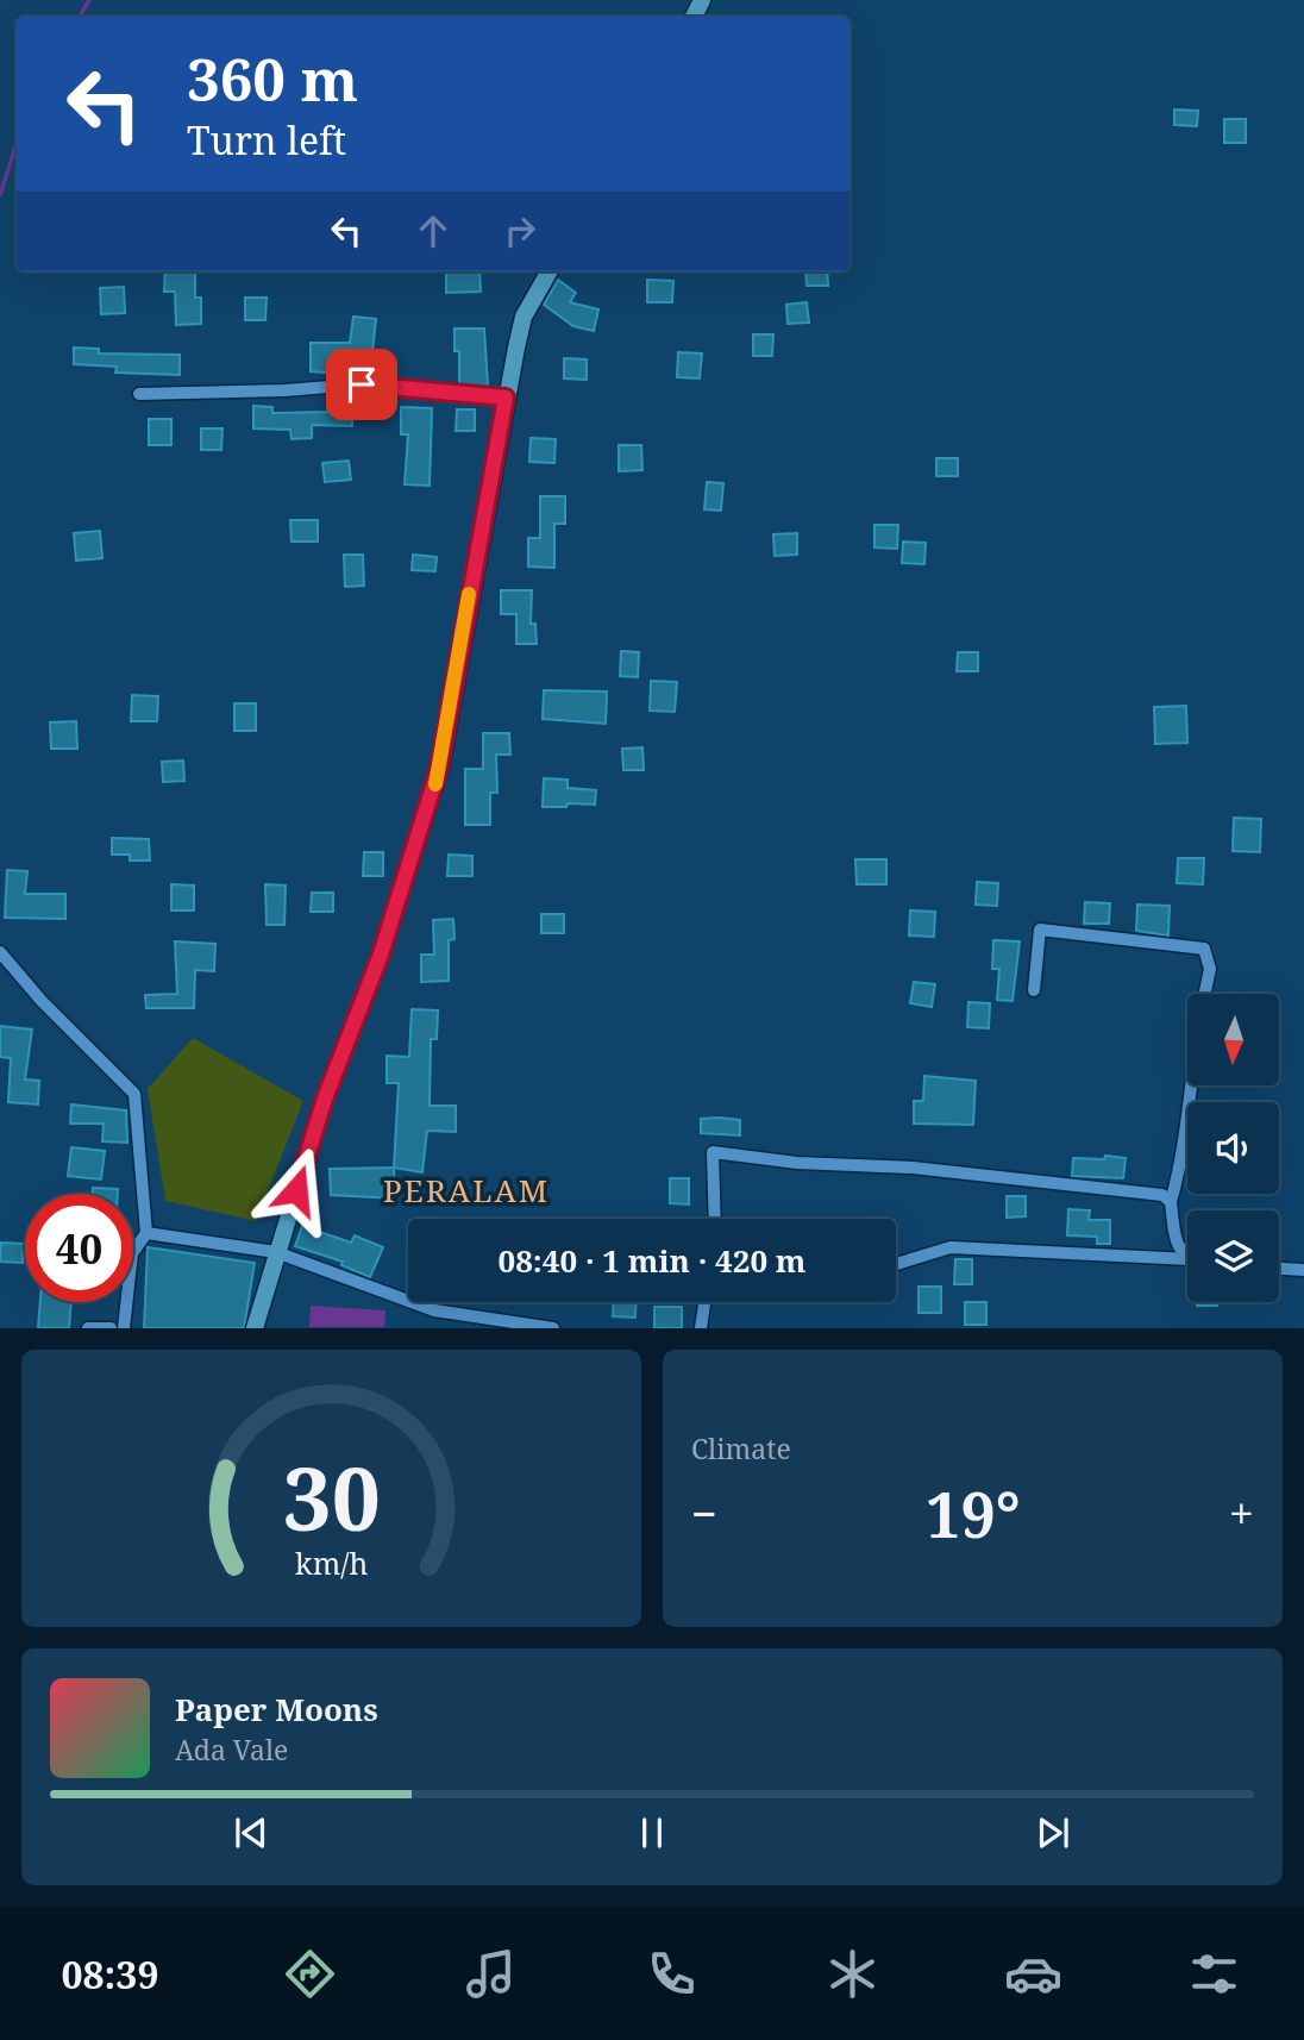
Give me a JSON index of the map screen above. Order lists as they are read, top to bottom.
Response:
{
  "districts": ["PERALAM"],
  "north": "bottom",
  "page": {
    "turn": ["360 m", "Turn left"],
    "limit": "40",
    "trip": "08:40 · 1 min · 420 m",
    "tile": "Climate",
    "heat": ["−", "19°", "+"],
    "song": ["Paper Moons", "Ada Vale"],
    "tabs": "08:39",
    "gauge": ["30", "km/h"]
  }
}
